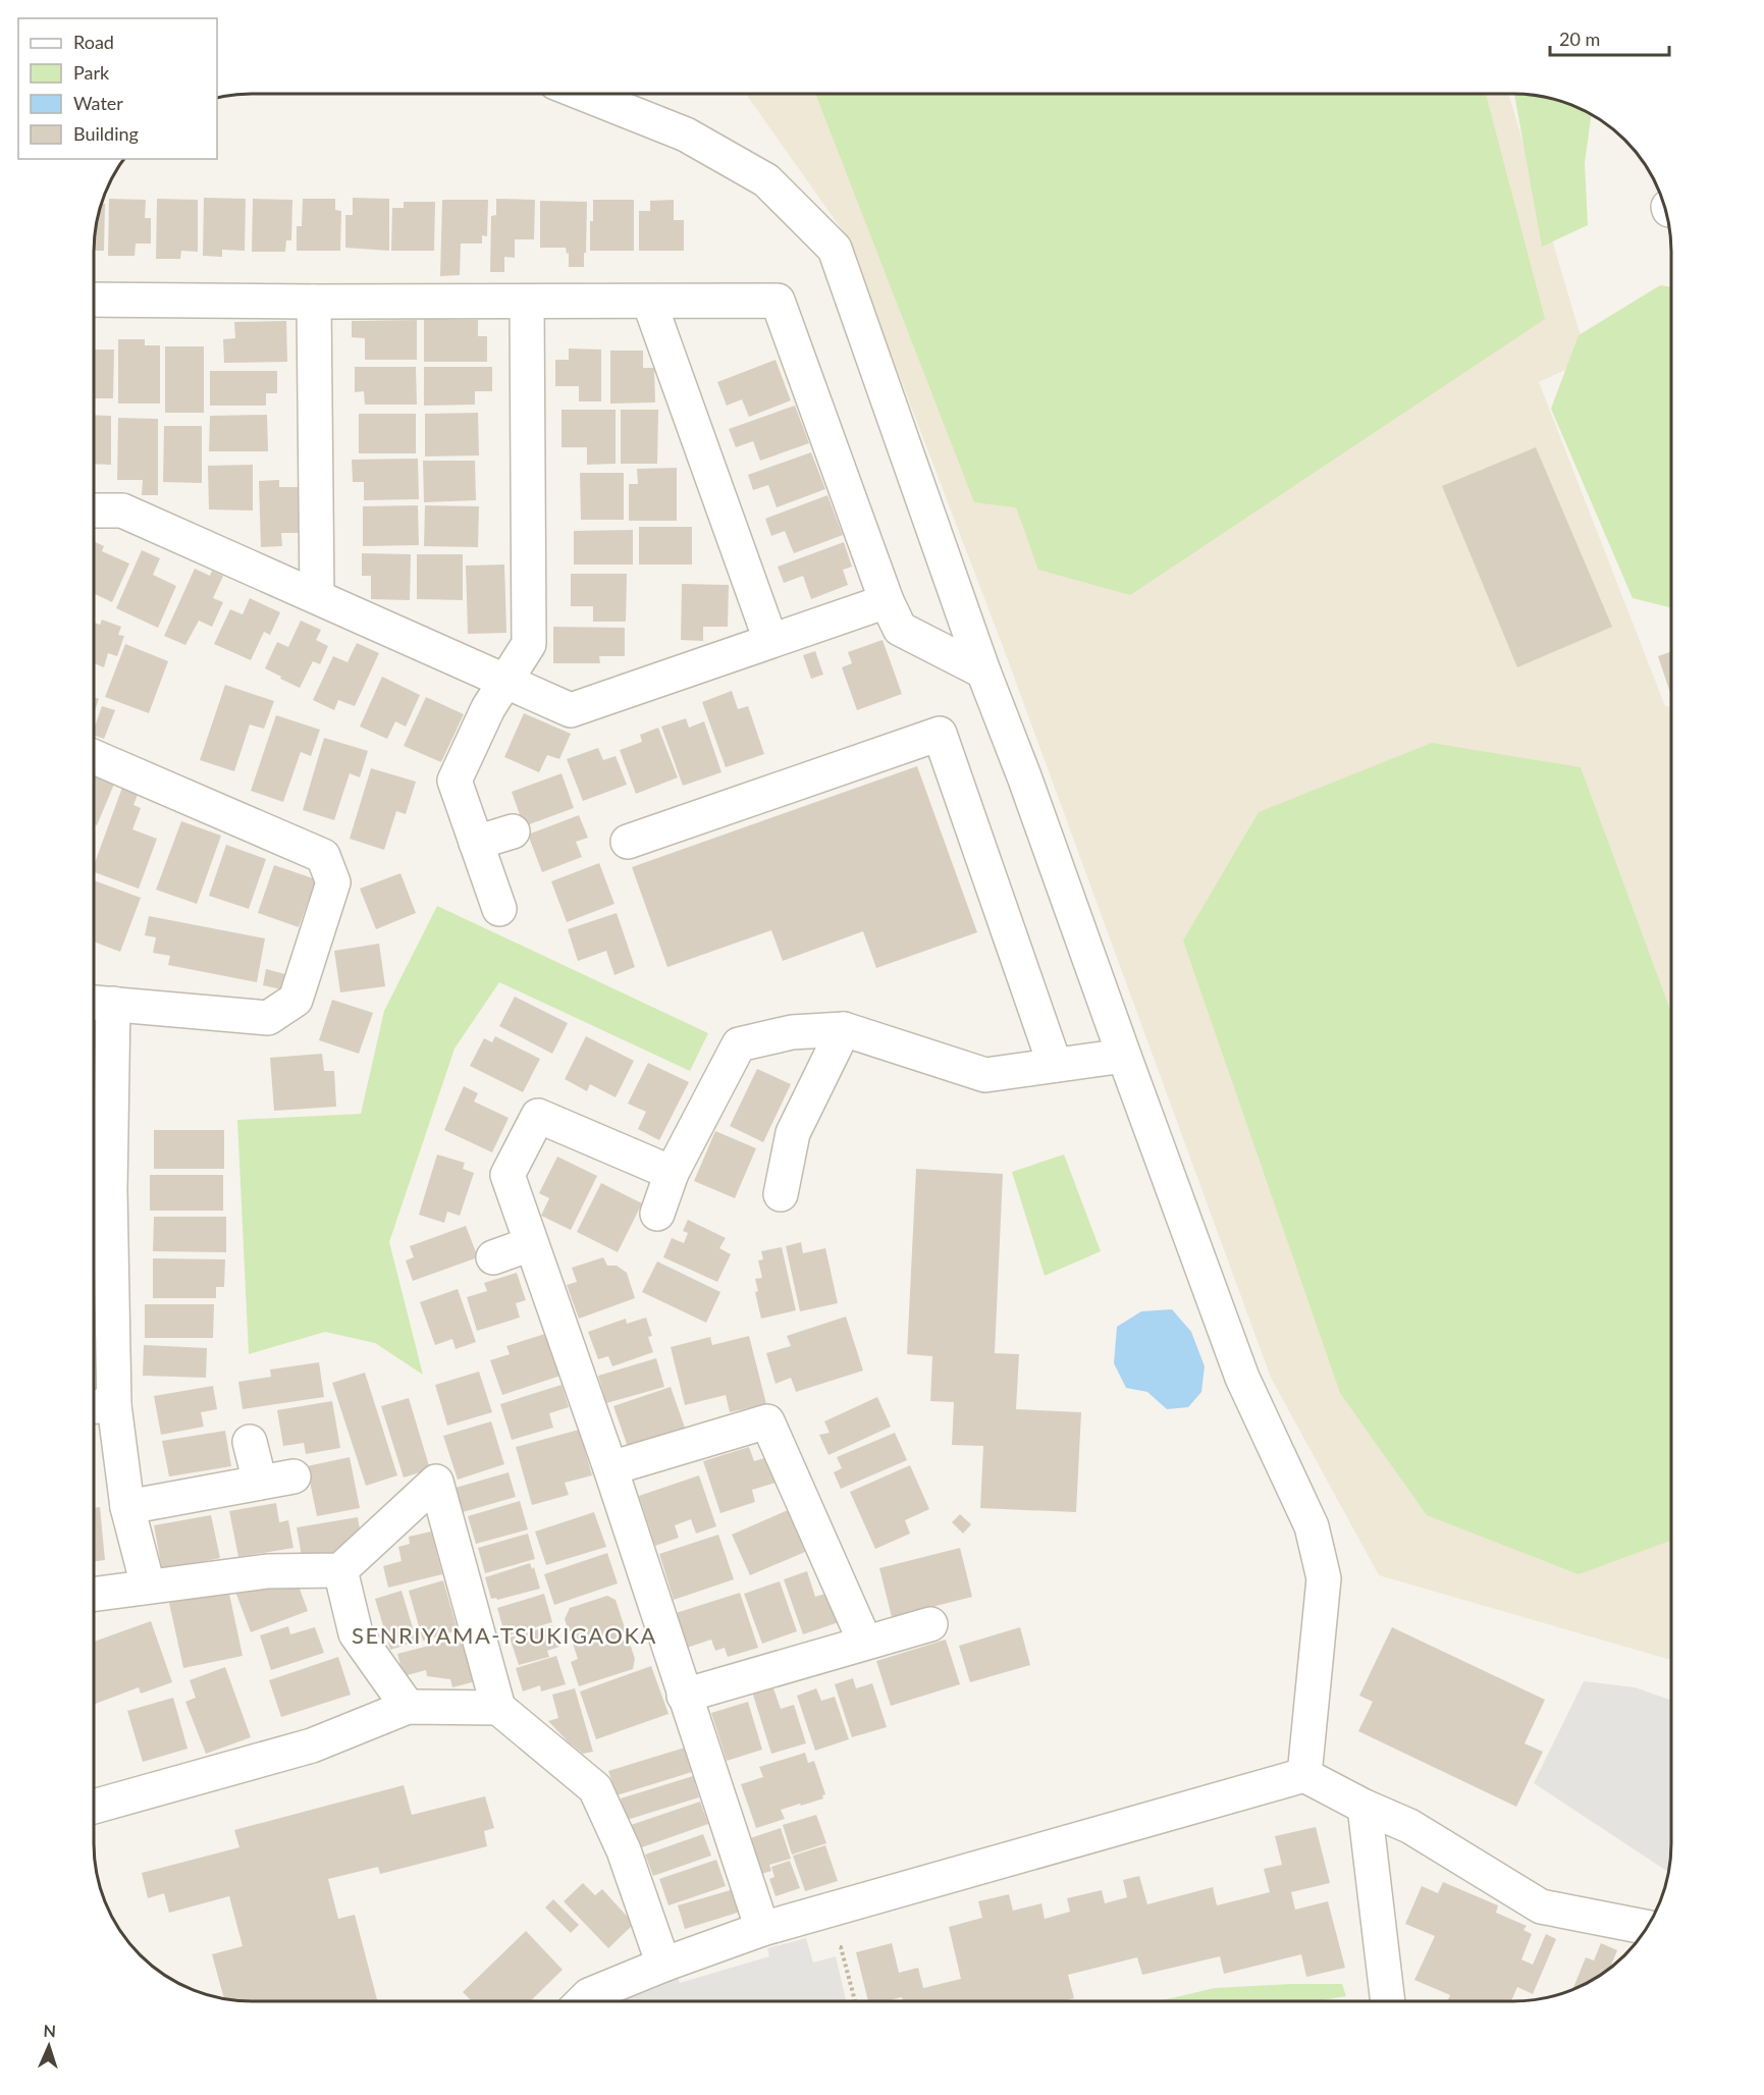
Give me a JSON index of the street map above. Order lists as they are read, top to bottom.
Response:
{
  "districts": ["SENRIYAMA-TSUKIGAOKA"],
  "legend": [
    "Road",
    "Park",
    "Water",
    "Building"
  ],
  "scale_bar": "20 m",
  "north": "top"
}
